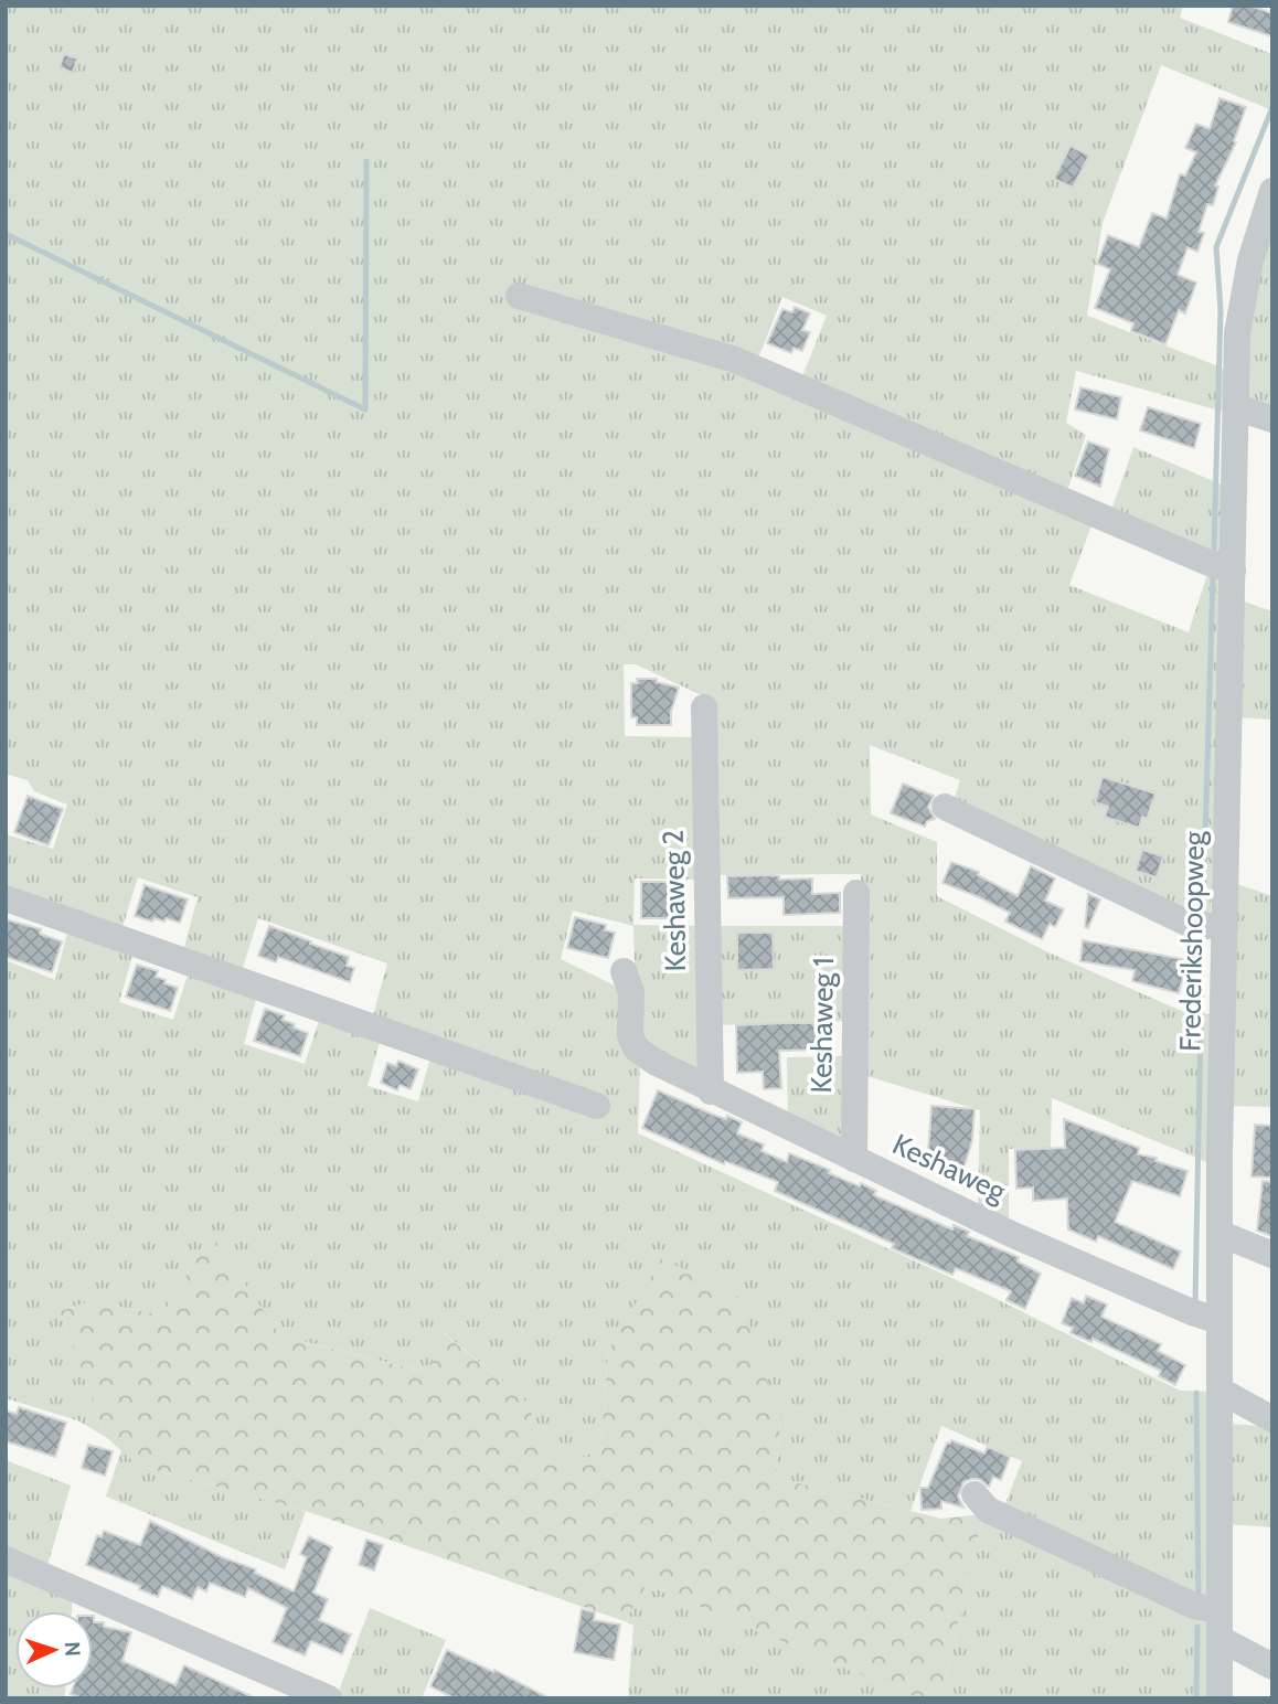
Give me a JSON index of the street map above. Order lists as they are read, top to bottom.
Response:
{
  "streets": {
    "street": [
      "Keshaweg 2",
      "Frederikshoopweg",
      "Keshaweg 1",
      "Keshaweg"
    ]
  },
  "crossings": [
    ["Keshaweg 2", "Keshaweg"],
    ["Frederikshoopweg", "Keshaweg"],
    ["Keshaweg 1", "Keshaweg"]
  ],
  "north": "right"
}
